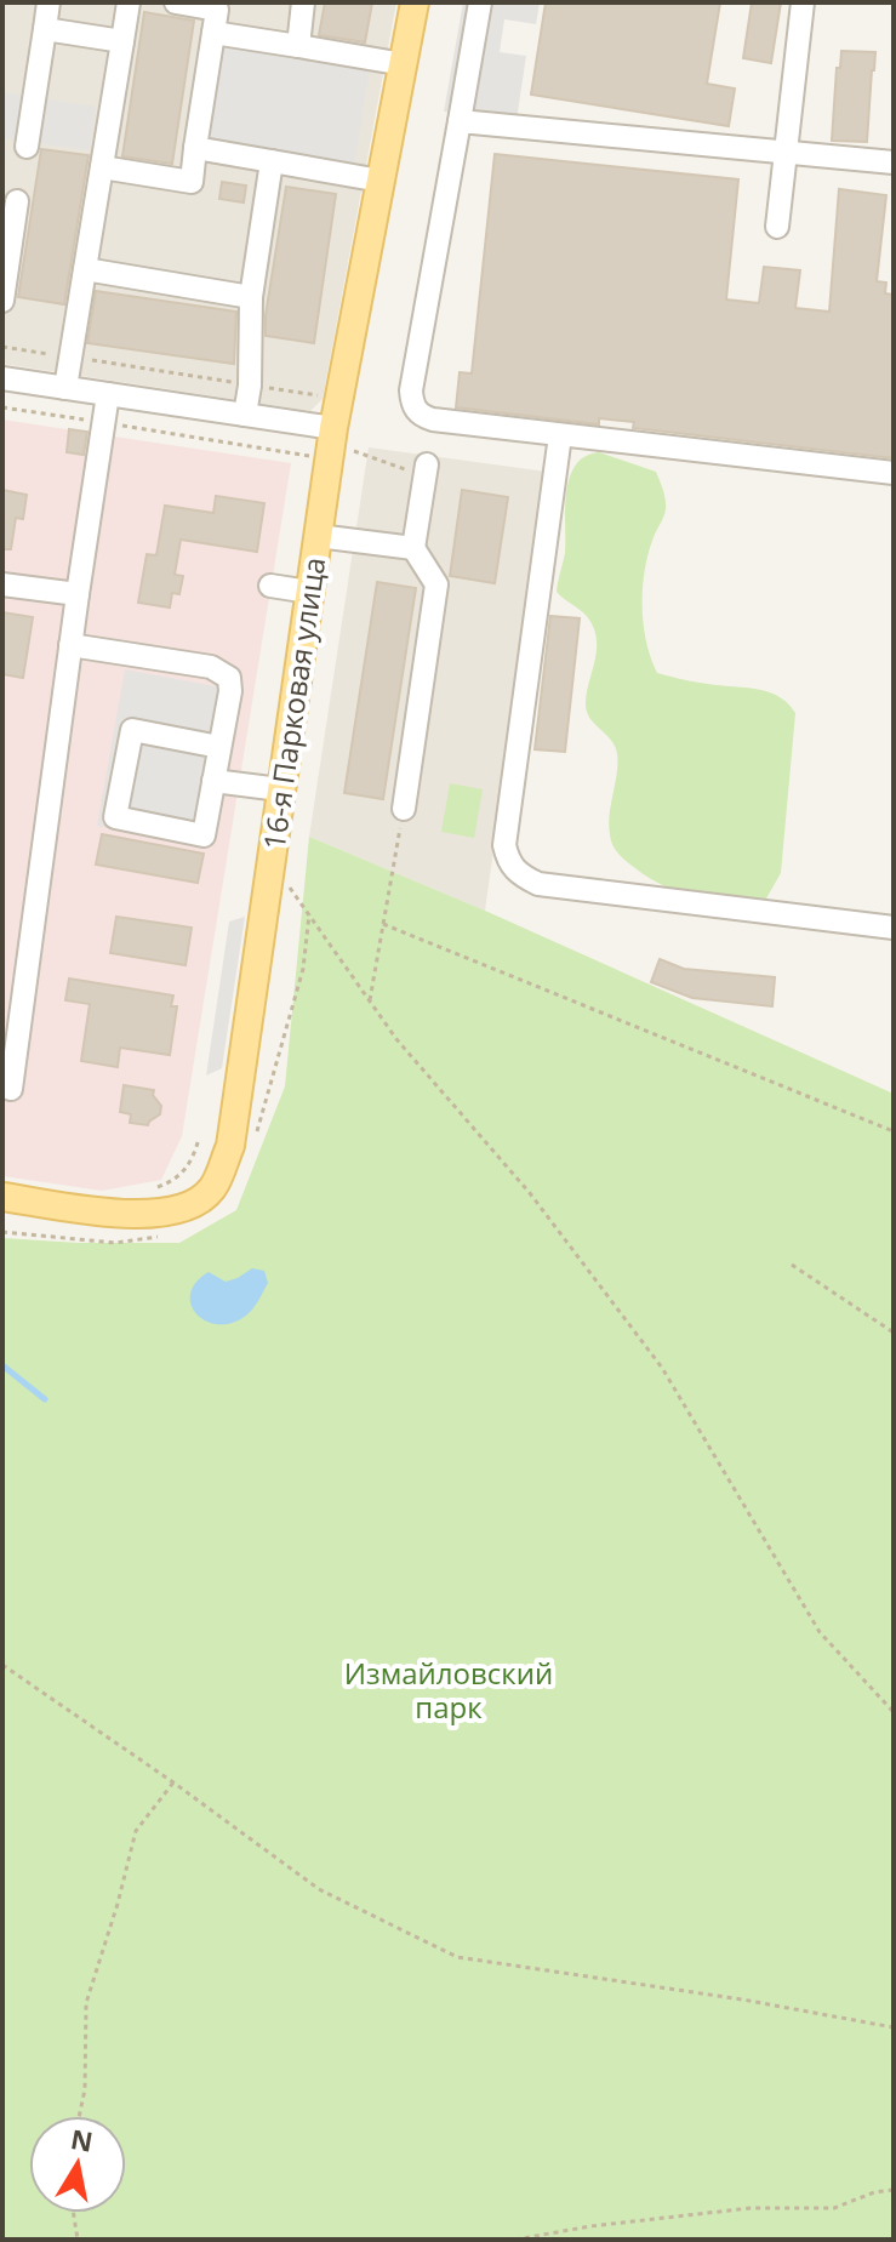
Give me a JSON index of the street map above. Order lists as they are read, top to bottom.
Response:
{
  "streets": {
    "main road": ["16-я Парковая улица"]
  },
  "parks": ["Измайловский парк"],
  "north": "top"
}
